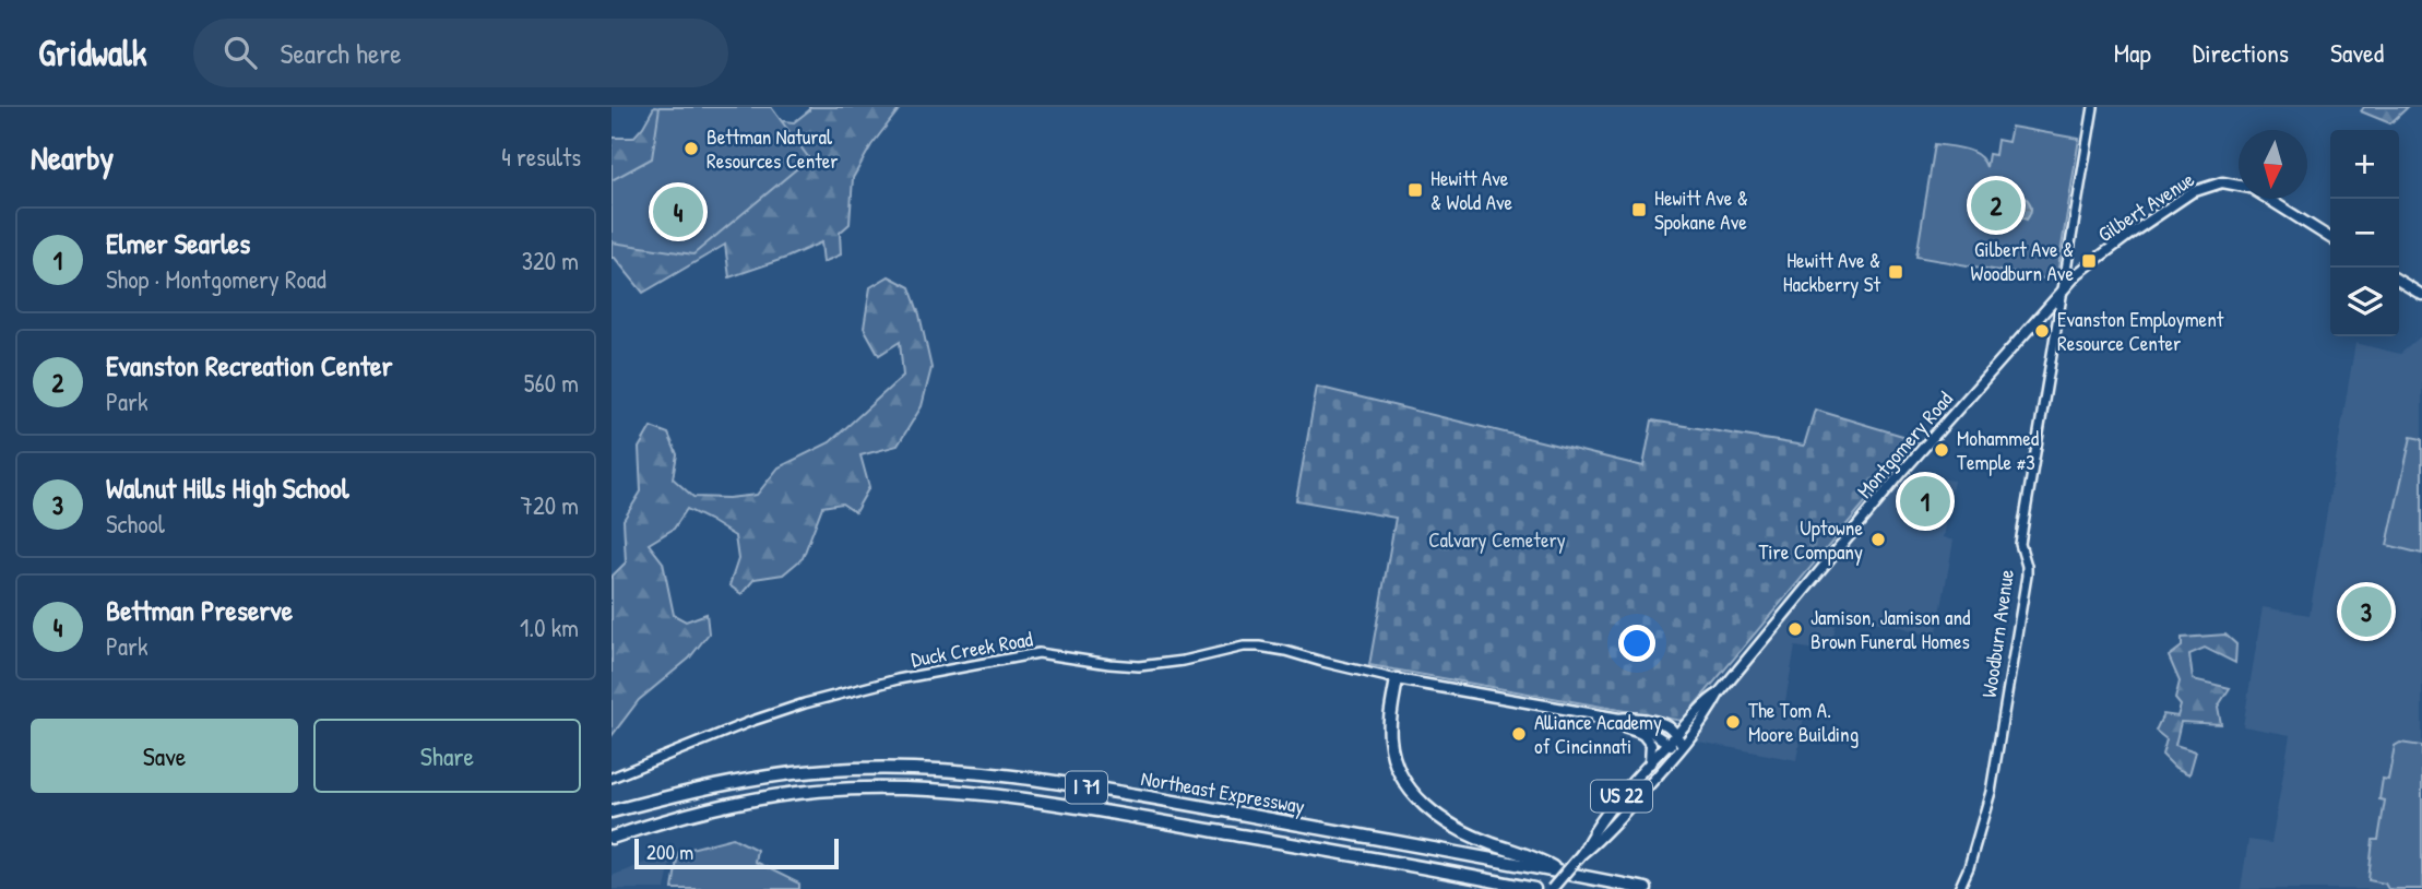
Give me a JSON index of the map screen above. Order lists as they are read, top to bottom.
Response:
{
  "streets": {
    "highway": ["I 71", "Northeast Expressway"],
    "main road": [
      "Gilbert Avenue",
      "Montgomery Road",
      "Duck Creek Road",
      "US 22"
    ],
    "street": ["Woodburn Avenue"]
  },
  "crossings": [
    ["Gilbert Avenue", "Montgomery Road"],
    ["Gilbert Avenue", "Woodburn Avenue"],
    ["Montgomery Road", "Woodburn Avenue"],
    ["Montgomery Road", "Duck Creek Road"]
  ],
  "parks": ["Calvary Cemetery"],
  "places": {
    "other": [
      "Bettman Natural Resources Center",
      "Evanston Employment Resource Center",
      "Mohammed Temple #3",
      "Uptowne Tire Company",
      "Jamison, Jamison and Brown Funeral Homes",
      "The Tom A. Moore Building",
      "Alliance Academy of Cincinnati"
    ],
    "transit": [
      "Hewitt Ave & Wold Ave",
      "Hewitt Ave & Spokane Ave",
      "Gilbert Ave & Woodburn Ave",
      "Hewitt Ave & Hackberry St"
    ]
  },
  "scale_bar": "200 m",
  "north": "bottom",
  "page": {
    "header": "Gridwalk",
    "search": "Search here",
    "nav": ["Map", "Directions", "Saved"],
    "heading": ["Nearby", "4 results"],
    "map_buttons": ["+", "−"],
    "pins": [
      "2",
      "4",
      "1",
      "3"
    ],
    "list": [
      {
        "mark": "1",
        "name": "Elmer Searles",
        "note": "Shop · Montgomery Road",
        "value": "320 m"
      },
      {
        "mark": "2",
        "name": "Evanston Recreation Center",
        "note": "Park",
        "value": "560 m"
      },
      {
        "mark": "3",
        "name": "Walnut Hills High School",
        "note": "School",
        "value": "720 m"
      },
      {
        "mark": "4",
        "name": "Bettman Preserve",
        "note": "Park",
        "value": "1.0 km"
      }
    ],
    "buttons": ["Save", "Share"],
    "scale": "200 m"
  }
}
